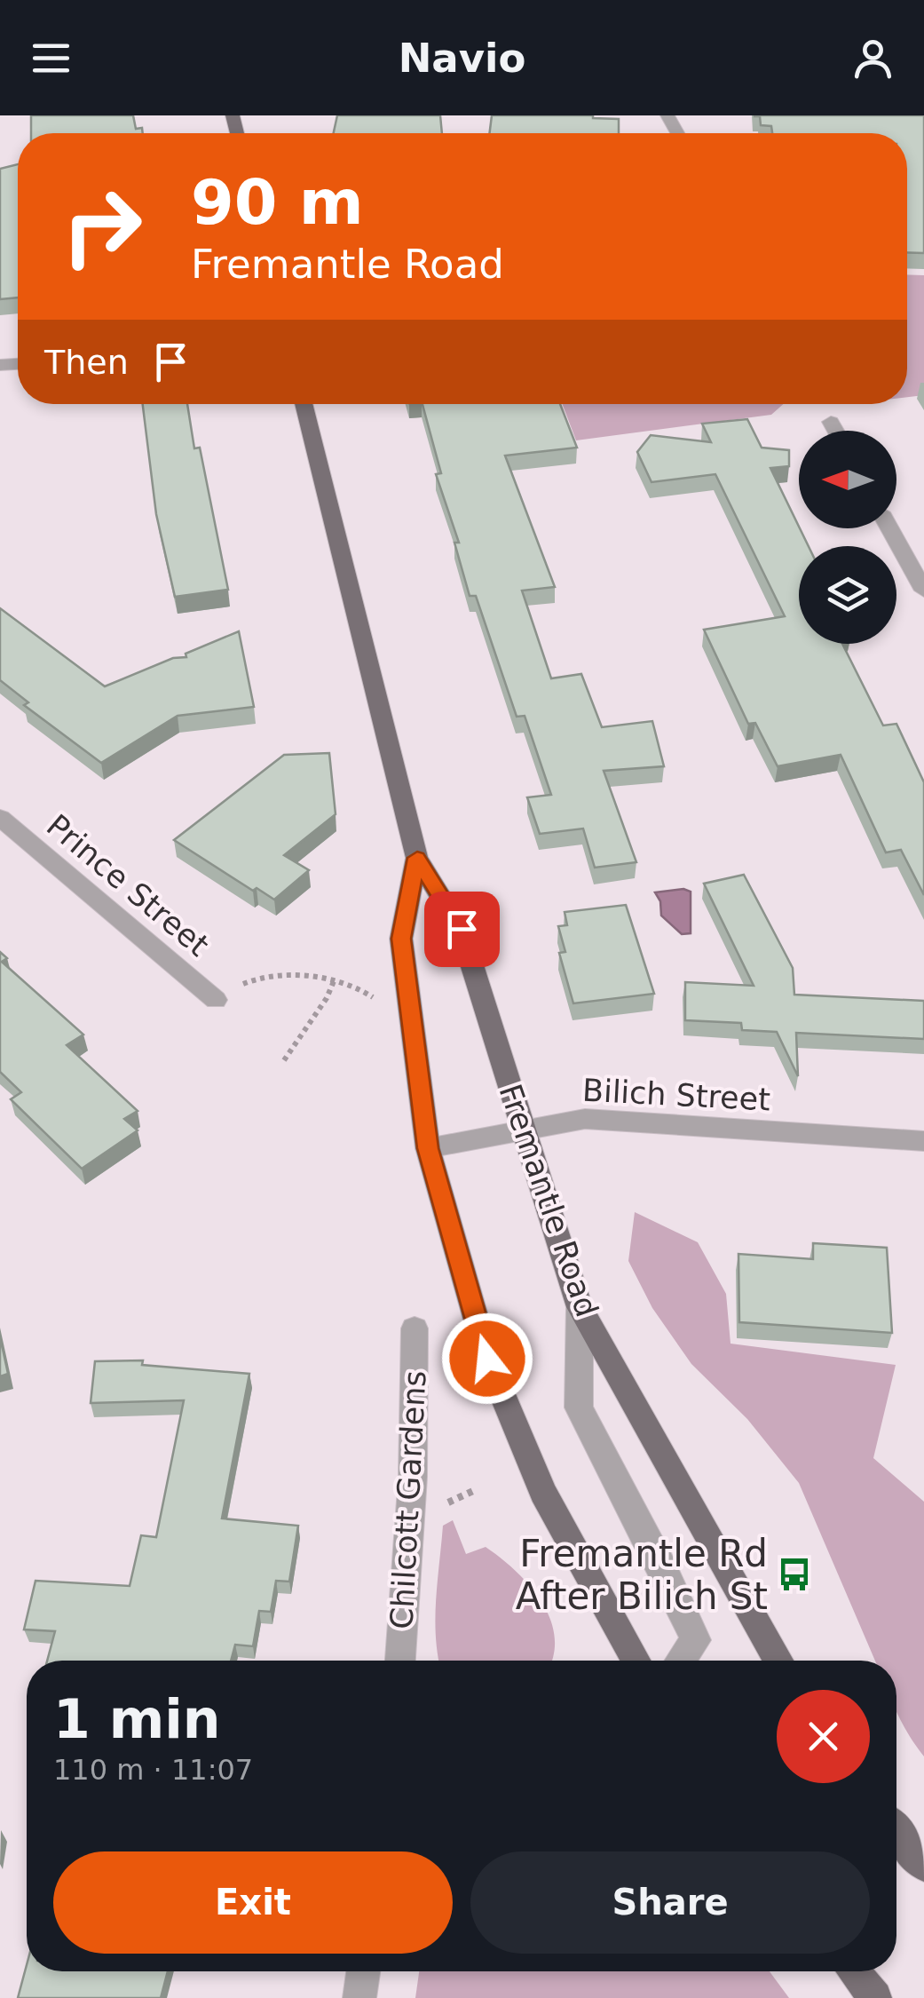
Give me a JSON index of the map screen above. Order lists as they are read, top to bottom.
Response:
{
  "streets": {
    "main road": ["Fremantle Road"],
    "street": ["Prince Street", "Bilich Street", "Chilcott Gardens"]
  },
  "crossings": [
    ["Bilich Street", "Fremantle Road"]
  ],
  "places": {
    "bus stop": ["Fremantle Rd After Bilich St"]
  },
  "north": "left",
  "page": {
    "header": "Navio",
    "turn": ["90 m", "Fremantle Road"],
    "then": "Then",
    "heading": ["1 min", "110 m · 11:07"],
    "buttons": ["Exit", "Share"]
  }
}
